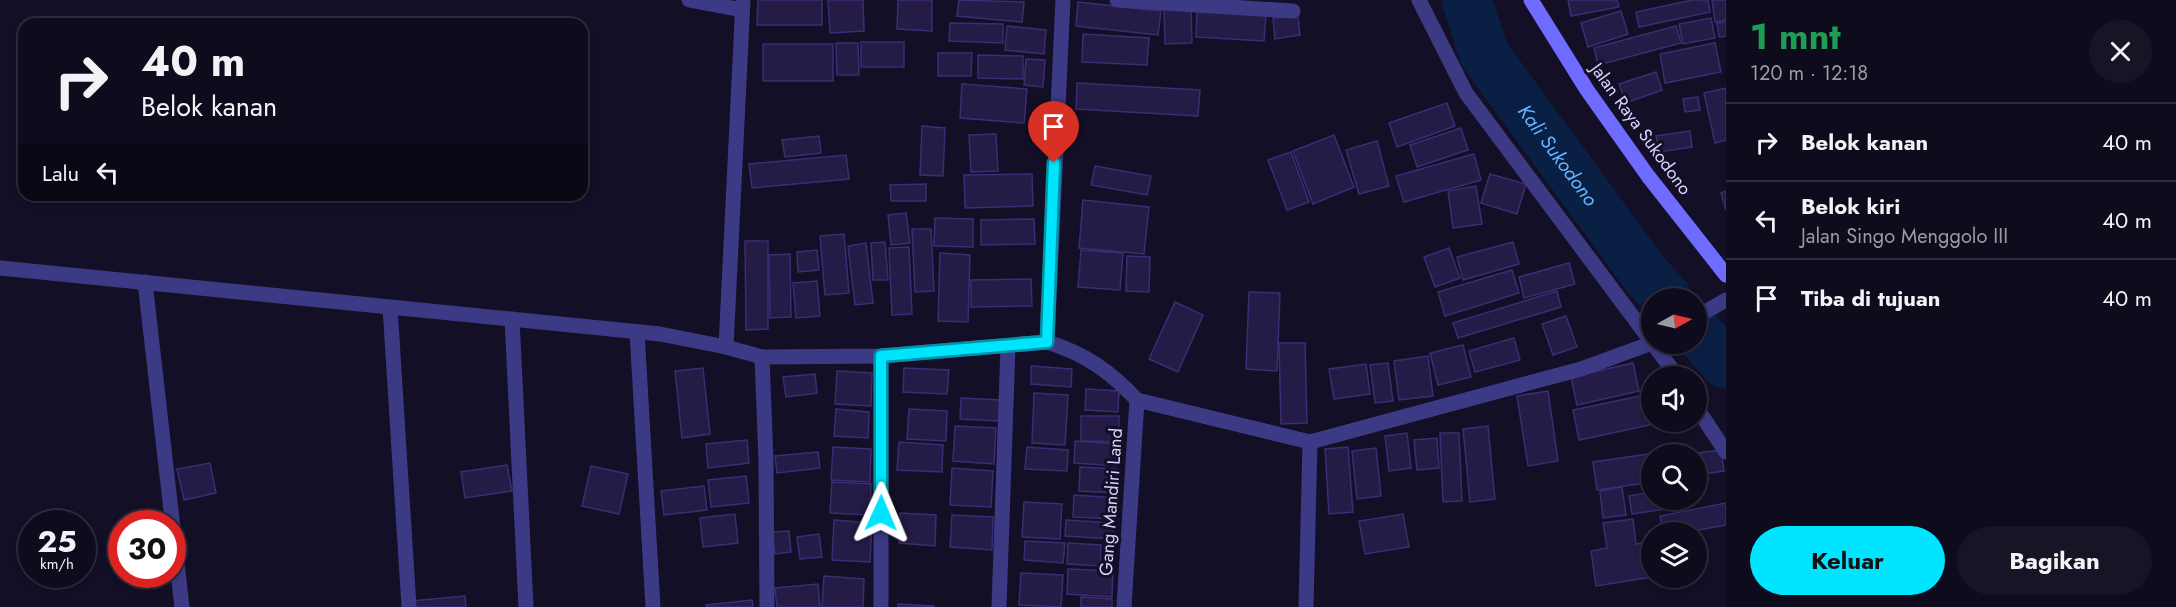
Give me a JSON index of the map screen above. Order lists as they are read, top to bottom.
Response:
{
  "streets": {
    "main road": ["Jalan Raya Sukodono"],
    "street": ["Gang Mandiri Land"]
  },
  "water": ["Kali Sukodono"],
  "north": "right",
  "page": {
    "heading": ["1 mnt", "120 m · 12:18"],
    "turn": ["40 m", "Belok kanan"],
    "list": [
      {
        "name": "Belok kanan",
        "value": "40 m"
      },
      {
        "name": "Belok kiri",
        "note": "Jalan Singo Menggolo III",
        "value": "40 m"
      },
      {
        "name": "Tiba di tujuan",
        "value": "40 m"
      }
    ],
    "then": "Lalu",
    "speed": "25 km/h",
    "limit": "30",
    "buttons": ["Keluar", "Bagikan"]
  }
}
